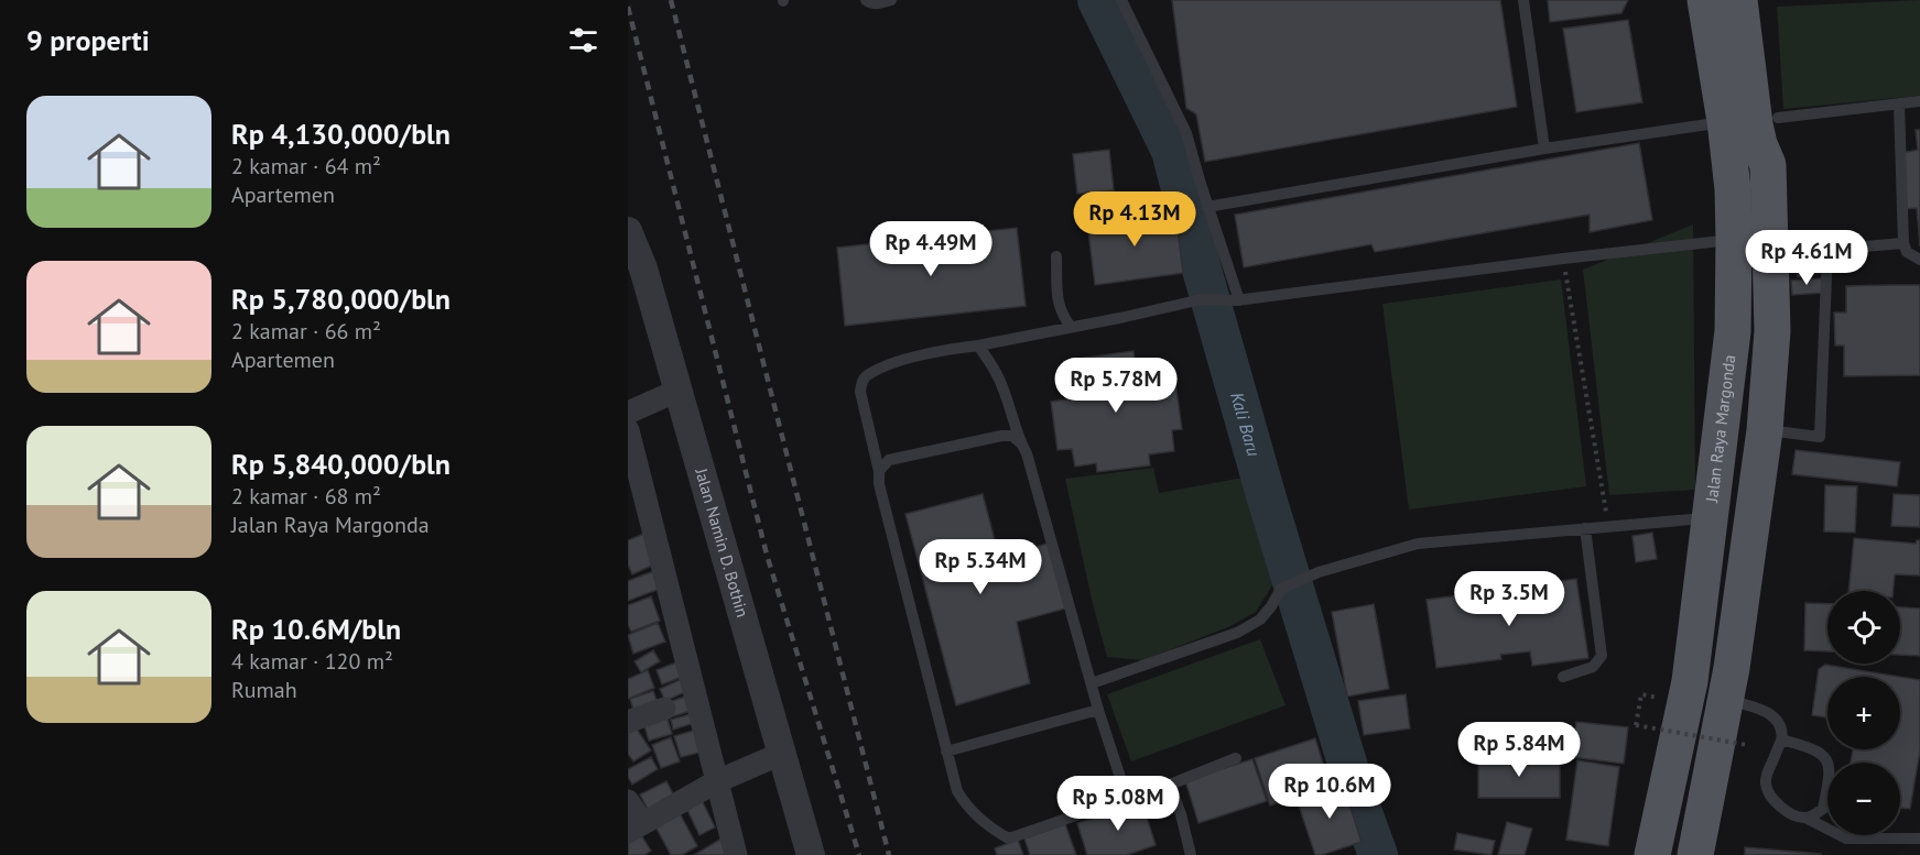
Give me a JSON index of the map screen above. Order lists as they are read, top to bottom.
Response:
{
  "streets": {
    "main road": ["Jalan Raya Margonda"],
    "street": ["Jalan Namin D. Bothin"]
  },
  "water": ["Kali Baru"],
  "page": {
    "heading": "9 properti",
    "list": [
      {
        "name": "Rp 4,130,000/bln",
        "note": "2 kamar · 64 m² · Apartemen"
      },
      {
        "name": "Rp 5,780,000/bln",
        "note": "2 kamar · 66 m² · Apartemen"
      },
      {
        "name": "Rp 5,840,000/bln",
        "note": "2 kamar · 68 m² · Jalan Raya Margonda"
      },
      {
        "name": "Rp 10.6M/bln",
        "note": "4 kamar · 120 m² · Rumah"
      }
    ],
    "price": [
      "Rp 4.13M",
      "Rp 4.49M",
      "Rp 4.61M",
      "Rp 5.78M",
      "Rp 5.34M",
      "Rp 3.5M",
      "Rp 5.84M",
      "Rp 10.6M",
      "Rp 5.08M"
    ],
    "map_buttons": ["+", "−"]
  }
}
